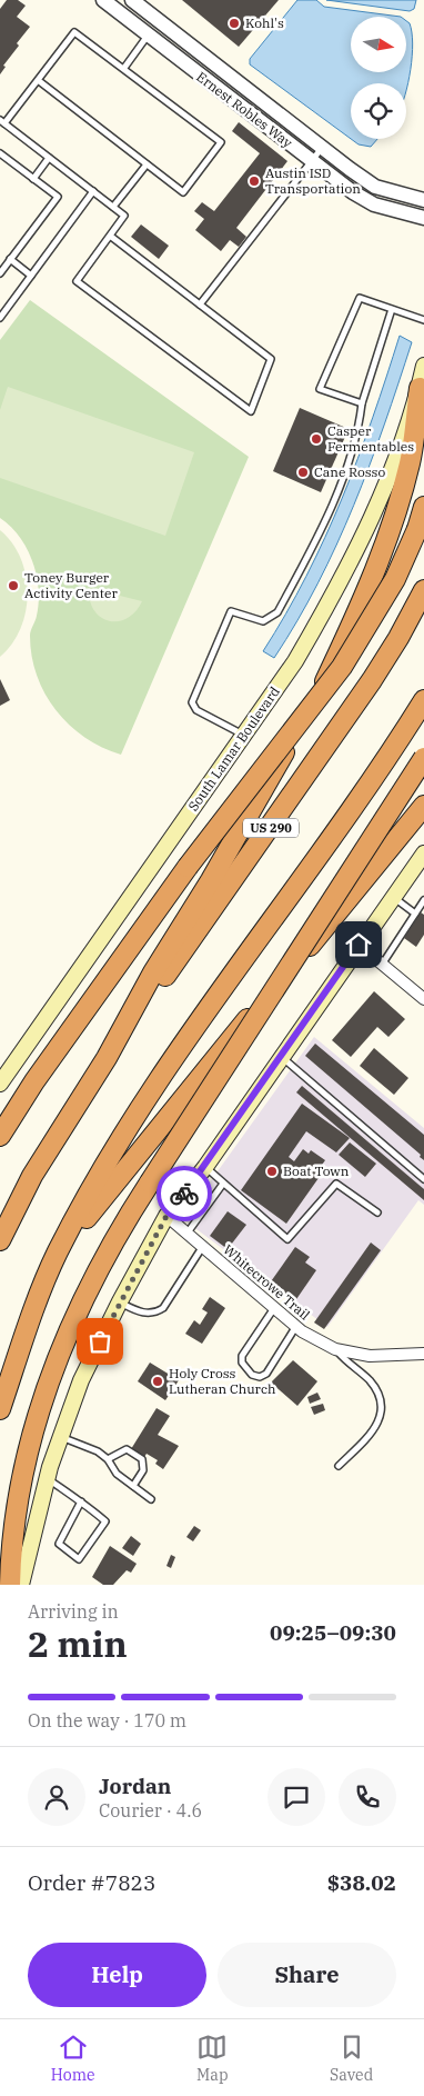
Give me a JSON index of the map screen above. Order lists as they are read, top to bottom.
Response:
{
  "streets": {
    "highway": ["US 290"],
    "main road": ["South Lamar Boulevard"],
    "street": ["Ernest Robles Way", "Whitecrowe Trail"]
  },
  "places": [
    "Kohl's",
    "Austin ISD Transportation",
    "Casper Fermentables",
    "Cane Rosso",
    "Toney Burger Activity Center",
    "Boat Town",
    "Holy Cross Lutheran Church"
  ],
  "north": "right",
  "page": {
    "heading": ["2 min", "Arriving in", "09:25–09:30"],
    "panel": [
      "Jordan",
      "Courier · 4.6",
      "Order #7823",
      "$38.02"
    ],
    "bar": "On the way · 170 m",
    "buttons": ["Help", "Share"],
    "tabs": ["Home", "Map", "Saved"]
  }
}
